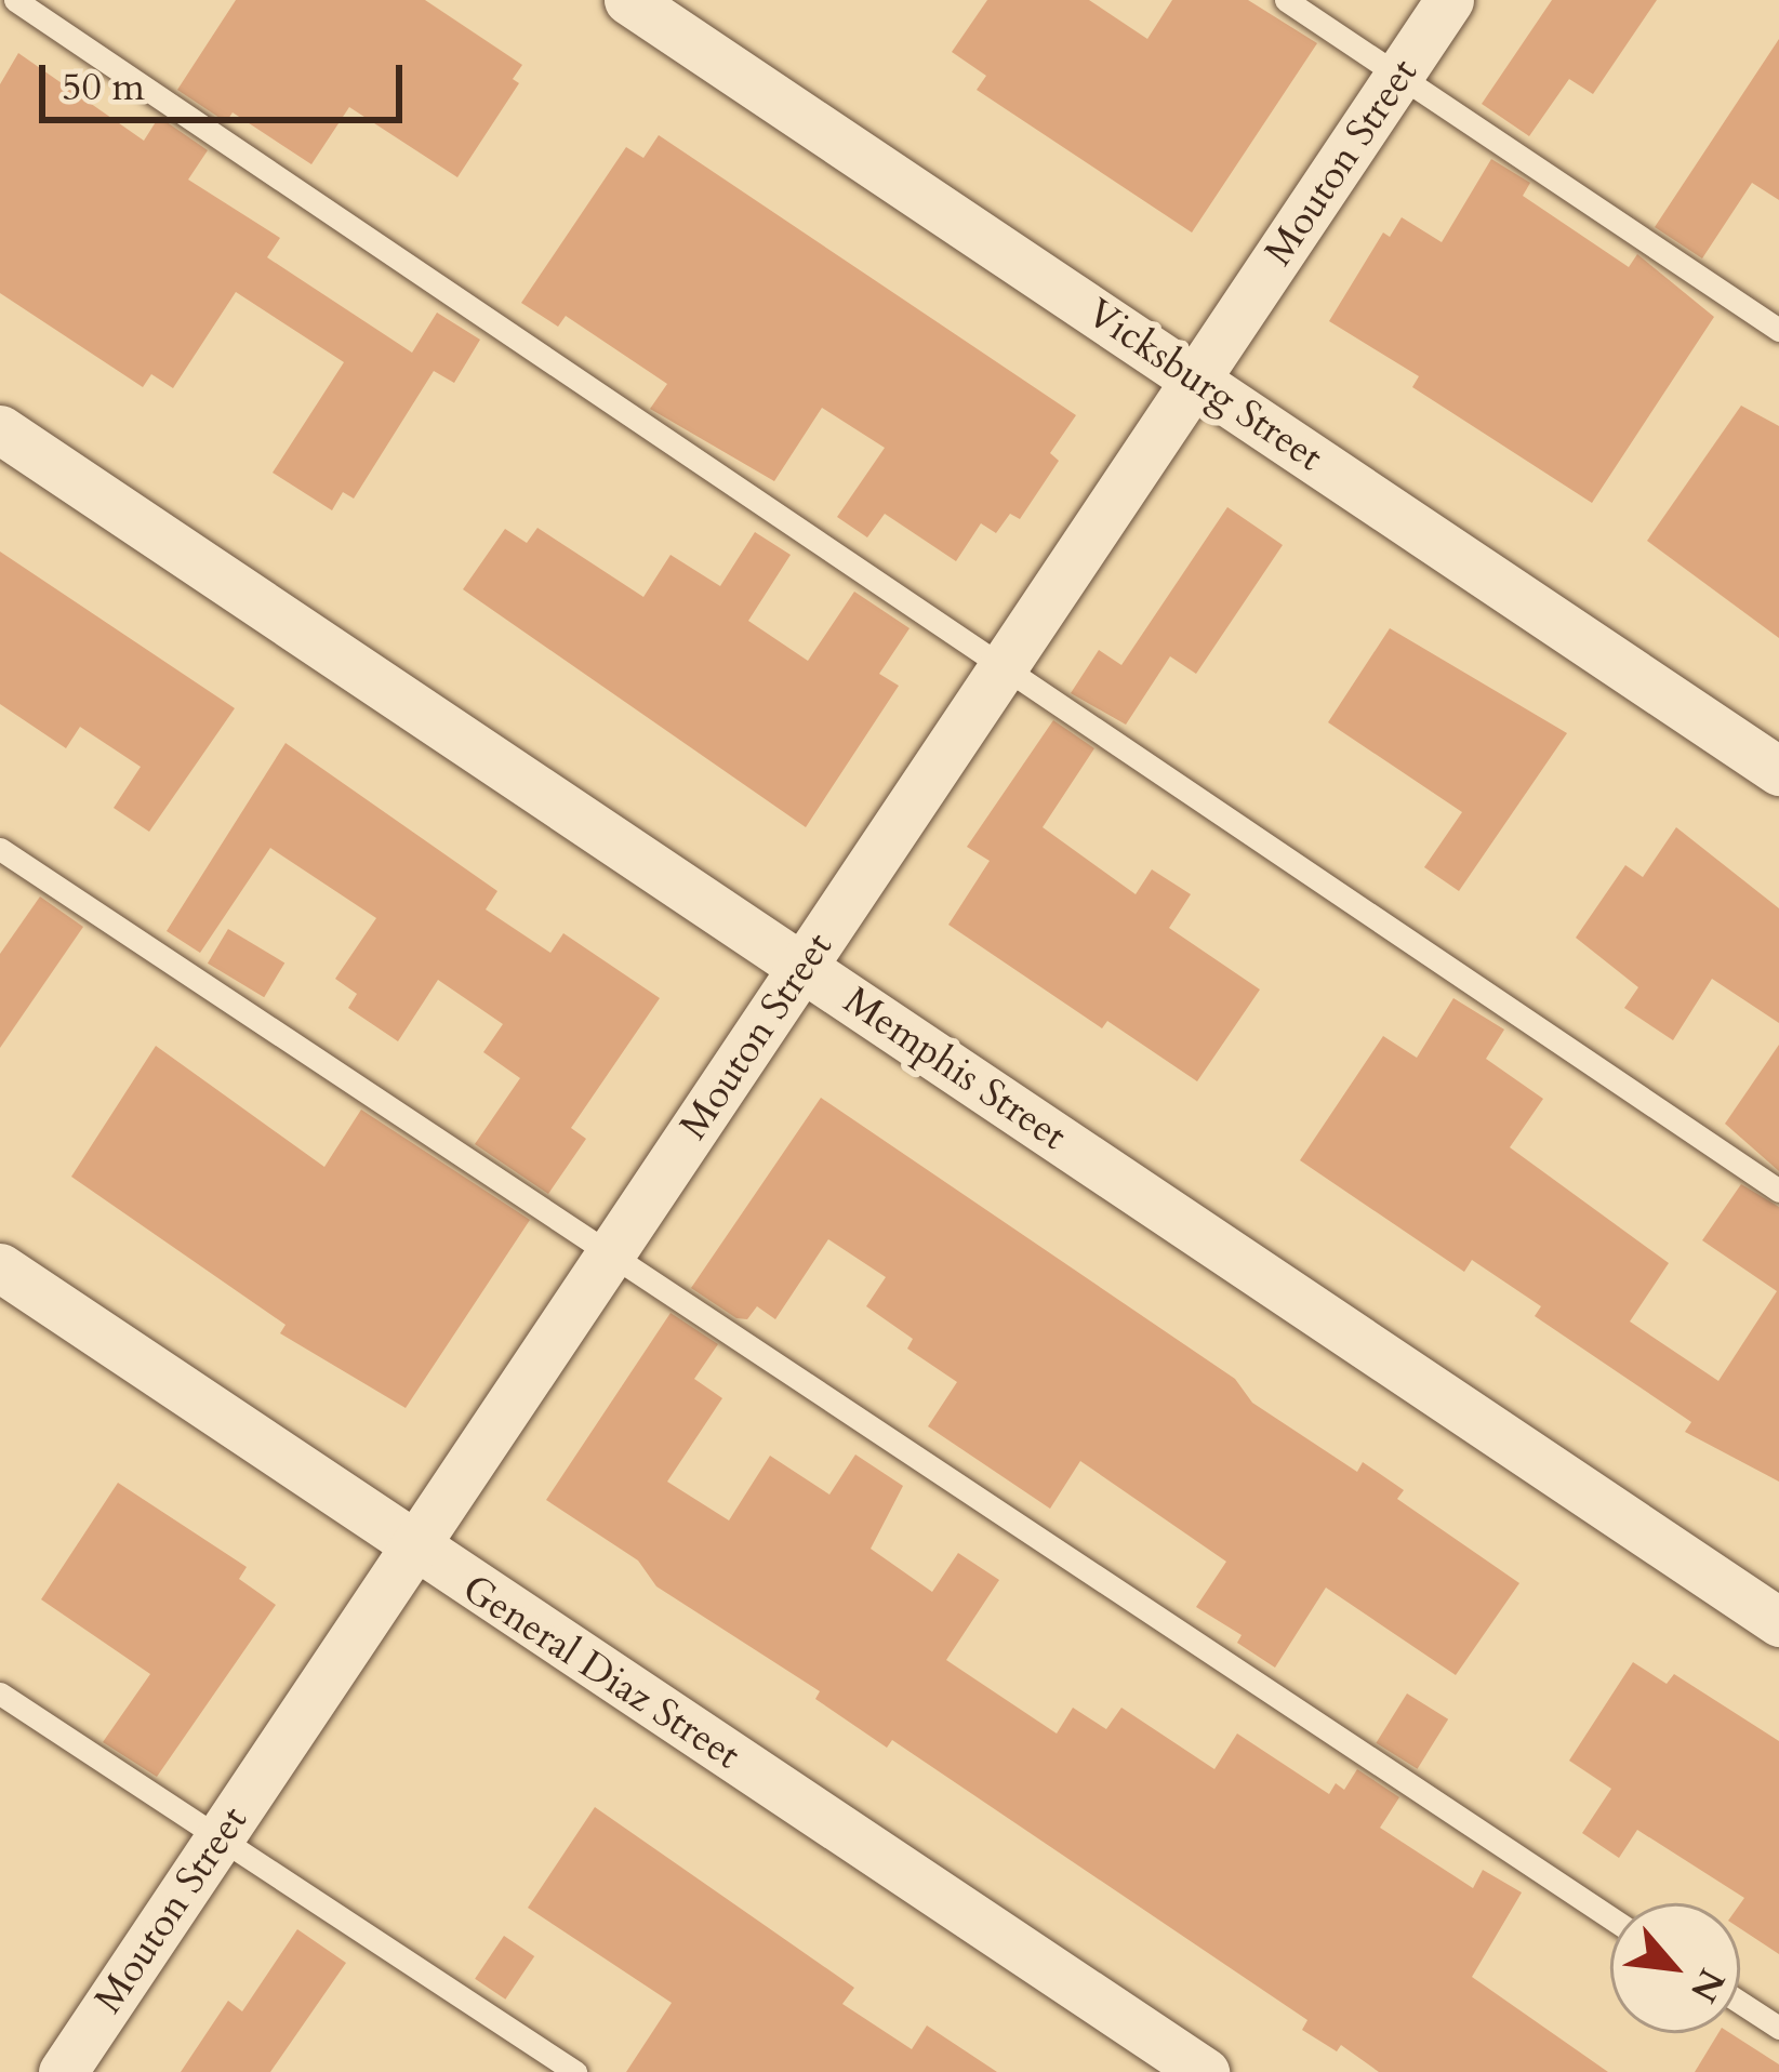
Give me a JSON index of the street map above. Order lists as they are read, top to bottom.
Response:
{
  "streets": {
    "street": [
      "Mouton Street",
      "Vicksburg Street",
      "Memphis Street",
      "General Diaz Street"
    ]
  },
  "crossings": [
    ["Mouton Street", "Vicksburg Street"],
    ["Mouton Street", "Memphis Street"],
    ["Mouton Street", "General Diaz Street"]
  ],
  "scale_bar": "50 m",
  "north": "bottom right"
}
